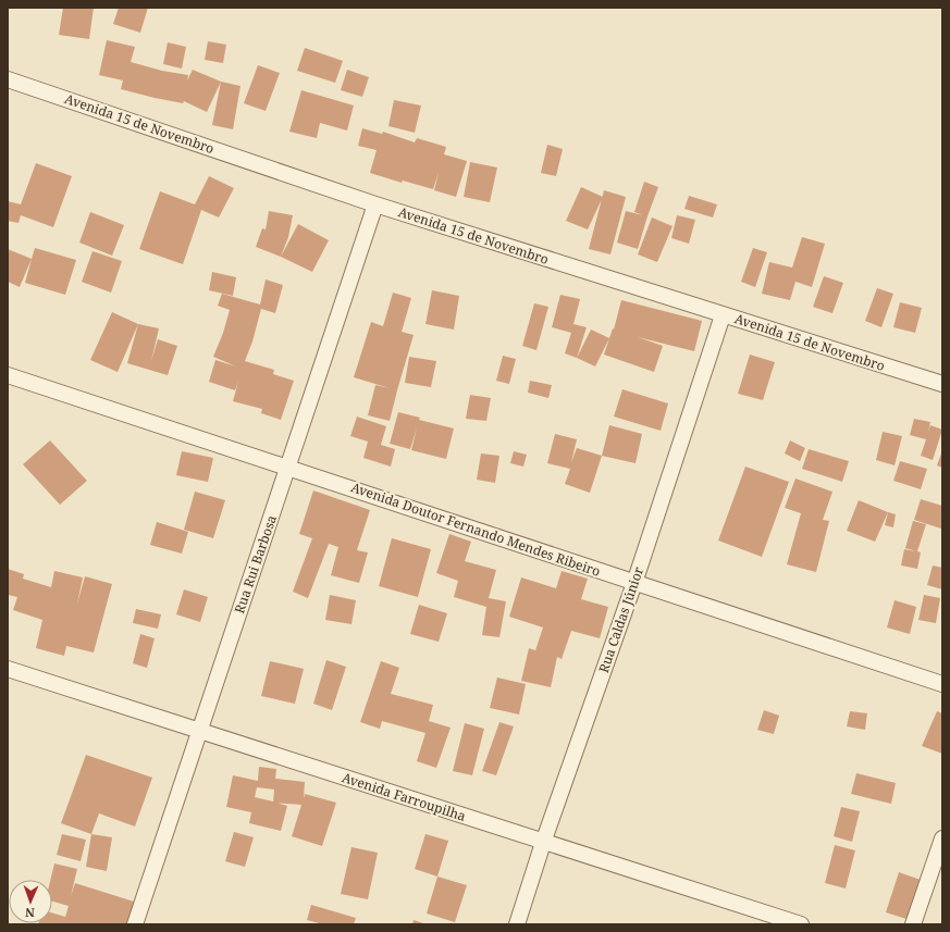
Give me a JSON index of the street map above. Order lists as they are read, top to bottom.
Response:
{
  "streets": {
    "street": [
      "Avenida 15 de Novembro",
      "Avenida Doutor Fernando Mendes Ribeiro",
      "Rua Rui Barbosa",
      "Rua Caldas Júnior",
      "Avenida Farroupilha"
    ]
  },
  "crossings": [
    ["Avenida 15 de Novembro", "Rua Rui Barbosa"],
    ["Avenida 15 de Novembro", "Rua Caldas Júnior"],
    ["Avenida Doutor Fernando Mendes Ribeiro", "Rua Rui Barbosa"],
    ["Avenida Doutor Fernando Mendes Ribeiro", "Rua Caldas Júnior"],
    ["Rua Rui Barbosa", "Avenida Farroupilha"],
    ["Rua Caldas Júnior", "Avenida Farroupilha"]
  ],
  "north": "bottom"
}
